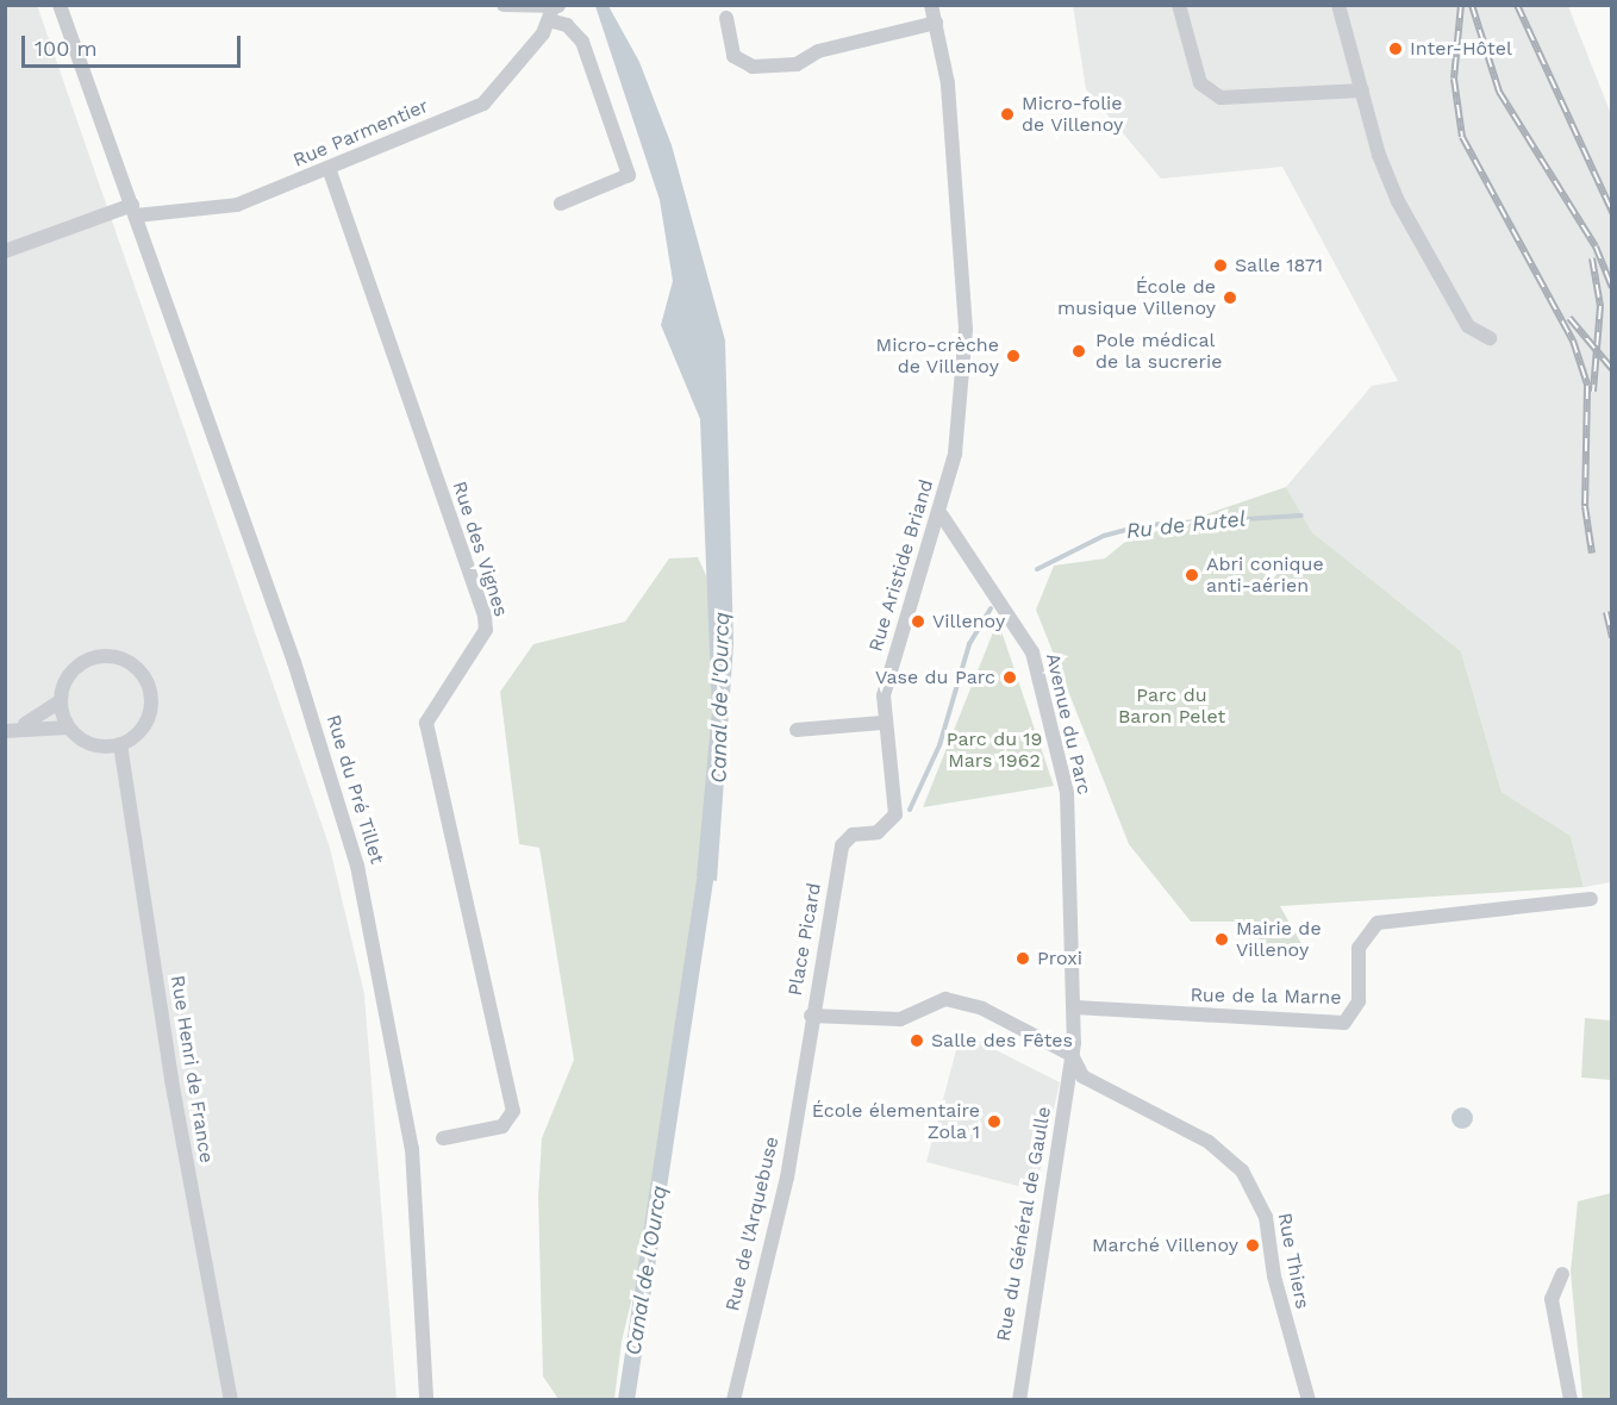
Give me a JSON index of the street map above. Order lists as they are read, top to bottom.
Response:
{
  "streets": {
    "street": [
      "Rue Parmentier",
      "Rue des Vignes",
      "Rue Aristide Briand",
      "Avenue du Parc",
      "Rue du Pré Tillet",
      "Place Picard",
      "Rue de la Marne",
      "Rue Henri de France",
      "Rue de l'Arquebuse",
      "Rue du Général de Gaulle",
      "Rue Thiers"
    ]
  },
  "crossings": [
    ["Rue Parmentier", "Rue des Vignes"],
    ["Rue Parmentier", "Rue du Pré Tillet"],
    ["Rue Aristide Briand", "Avenue du Parc"],
    ["Rue Aristide Briand", "Place Picard"],
    ["Avenue du Parc", "Place Picard"],
    ["Avenue du Parc", "Rue de la Marne"],
    ["Avenue du Parc", "Rue du Général de Gaulle"],
    ["Avenue du Parc", "Rue Thiers"],
    ["Place Picard", "Rue de l'Arquebuse"],
    ["Place Picard", "Rue du Général de Gaulle"],
    ["Place Picard", "Rue Thiers"],
    ["Rue du Général de Gaulle", "Rue Thiers"]
  ],
  "water": ["Ru de Rutel", "Canal de l'Ourcq"],
  "parks": ["Parc du Baron Pelet", "Parc du 19 Mars 1962"],
  "places": [
    "Inter-Hôtel",
    "Micro-folie de Villenoy",
    "Salle 1871",
    "École de musique Villenoy",
    "Pole médical de la sucrerie",
    "Micro-crèche de Villenoy",
    "Abri conique anti-aérien",
    "Villenoy",
    "Vase du Parc",
    "Mairie de Villenoy",
    "Proxi",
    "Salle des Fêtes",
    "École élementaire Zola 1",
    "Marché Villenoy"
  ],
  "scale_bar": "100 m"
}
